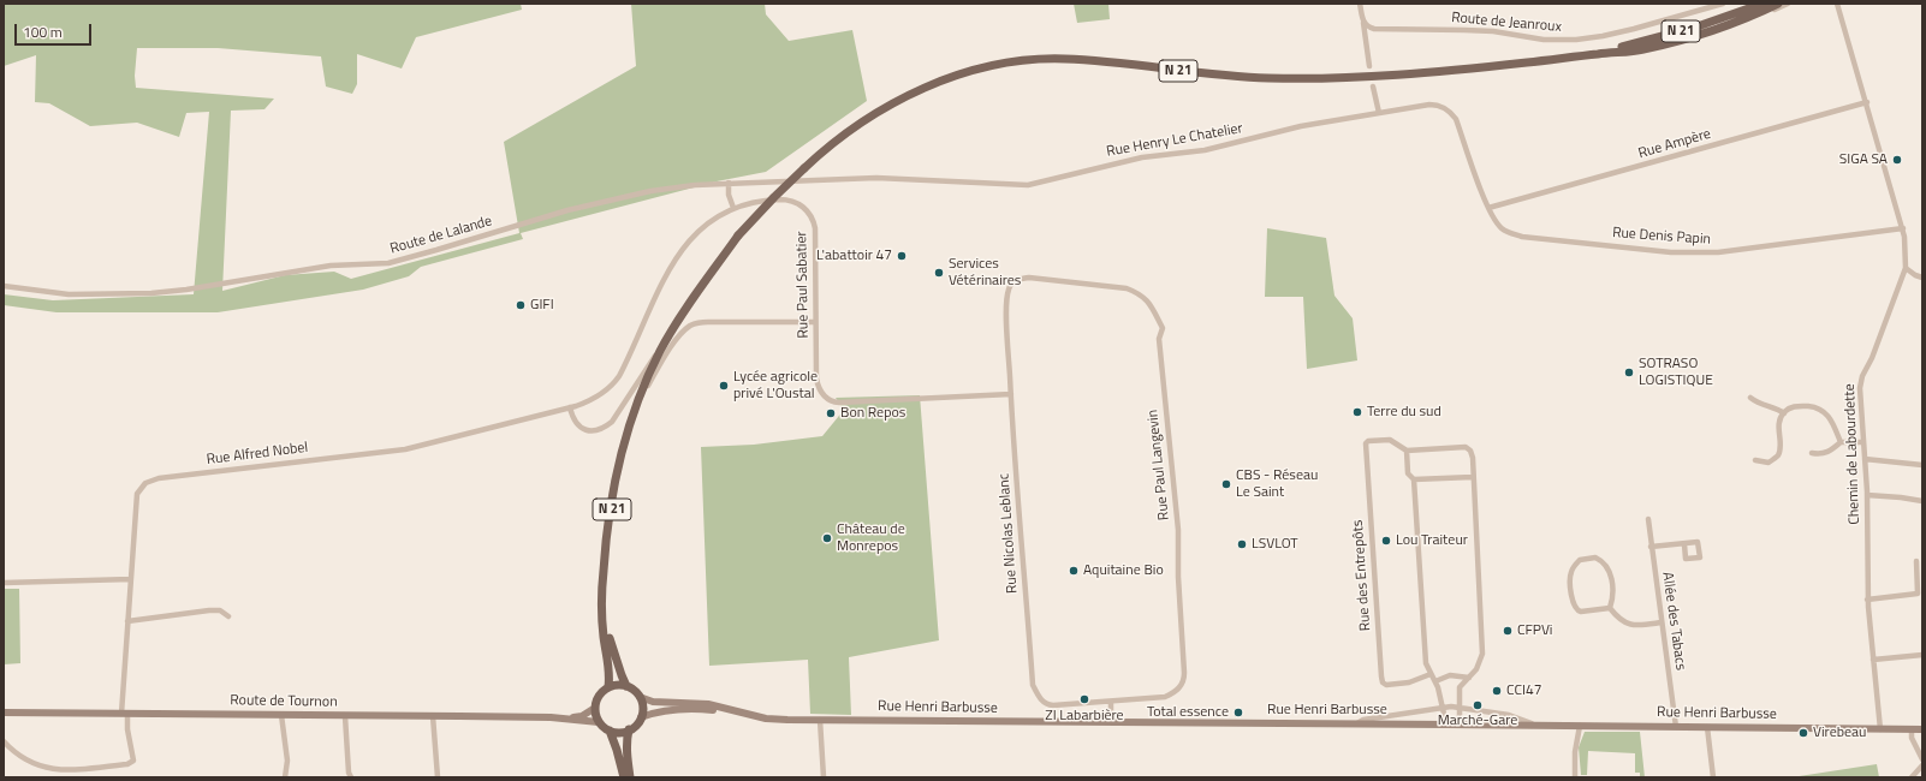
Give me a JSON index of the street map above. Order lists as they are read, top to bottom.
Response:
{
  "streets": {
    "main road": ["N 21", "Route de Tournon", "Rue Henri Barbusse"],
    "street": [
      "Route de Jeanroux",
      "Rue Henry Le Chatelier",
      "Rue Ampère",
      "Route de Lalande",
      "Rue Denis Papin",
      "Rue Paul Sabatier",
      "Rue Alfred Nobel",
      "Chemin de Labourdette",
      "Rue Paul Langevin",
      "Rue Nicolas Leblanc",
      "Rue des Entrepôts",
      "Allée des Tabacs"
    ]
  },
  "crossings": [
    ["N 21", "Rue Henri Barbusse"],
    ["Rue Henry Le Chatelier", "Rue Ampère"],
    ["Rue Henry Le Chatelier", "Route de Lalande"],
    ["Rue Henry Le Chatelier", "Rue Denis Papin"],
    ["Rue Ampère", "Rue Denis Papin"],
    ["Rue Ampère", "Chemin de Labourdette"],
    ["Rue Denis Papin", "Chemin de Labourdette"],
    ["Rue Paul Sabatier", "Rue Alfred Nobel"],
    ["Rue Paul Sabatier", "Rue Nicolas Leblanc"],
    ["Rue Alfred Nobel", "Route de Tournon"],
    ["Chemin de Labourdette", "Rue Henri Barbusse"],
    ["Rue Paul Langevin", "Rue Nicolas Leblanc"],
    ["Allée des Tabacs", "Rue Henri Barbusse"]
  ],
  "places": [
    "SIGA SA",
    "L'abattoir 47",
    "Services Vétérinaires",
    "GIFI",
    "SOTRASO LOGISTIQUE",
    "Lycée agricole privé L'Oustal",
    "Terre du sud",
    "Bon Repos",
    "CBS - Réseau Le Saint",
    "Château de Monrepos",
    "Lou Traiteur",
    "LSVLOT",
    "Aquitaine Bio",
    "CFPVi",
    "CCI47",
    "ZI Labarbière",
    "Marché-Gare",
    "Total essence",
    "Virebeau"
  ],
  "scale_bar": "100 m"
}
